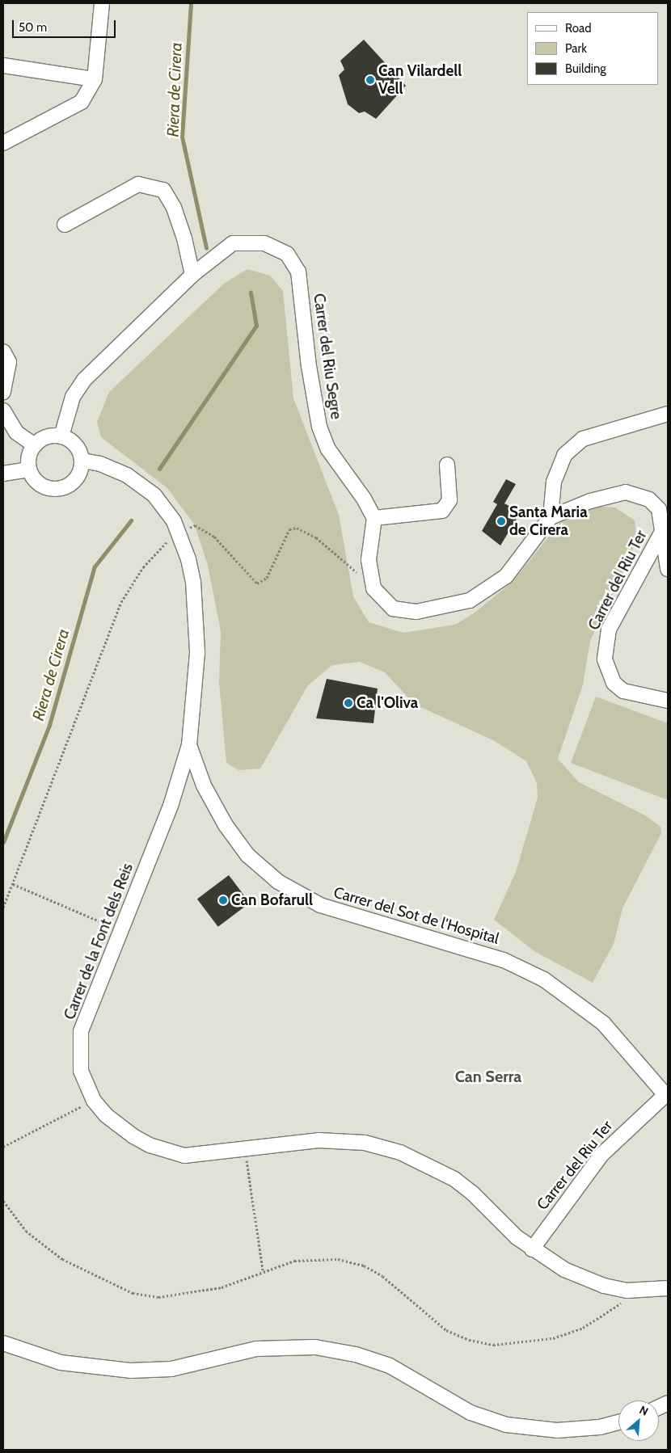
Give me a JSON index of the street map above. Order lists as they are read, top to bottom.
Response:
{
  "streets": {
    "street": [
      "Carrer del Riu Segre",
      "Carrer del Riu Ter",
      "Carrer del Sot de l'Hospital",
      "Carrer de la Font dels Reis"
    ]
  },
  "crossings": [
    ["Carrer del Riu Segre", "Carrer de la Font dels Reis"],
    ["Carrer del Riu Ter", "Carrer del Sot de l'Hospital"],
    ["Carrer del Riu Ter", "Carrer de la Font dels Reis"],
    ["Carrer del Sot de l'Hospital", "Carrer de la Font dels Reis"]
  ],
  "districts": ["Can Serra"],
  "water": ["Riera de Cirera"],
  "places": [
    "Can Vilardell Vell",
    "Santa Maria de Cirera",
    "Ca l'Oliva",
    "Can Bofarull"
  ],
  "legend": ["Road", "Park", "Building"],
  "scale_bar": "50 m",
  "north": "top right"
}
